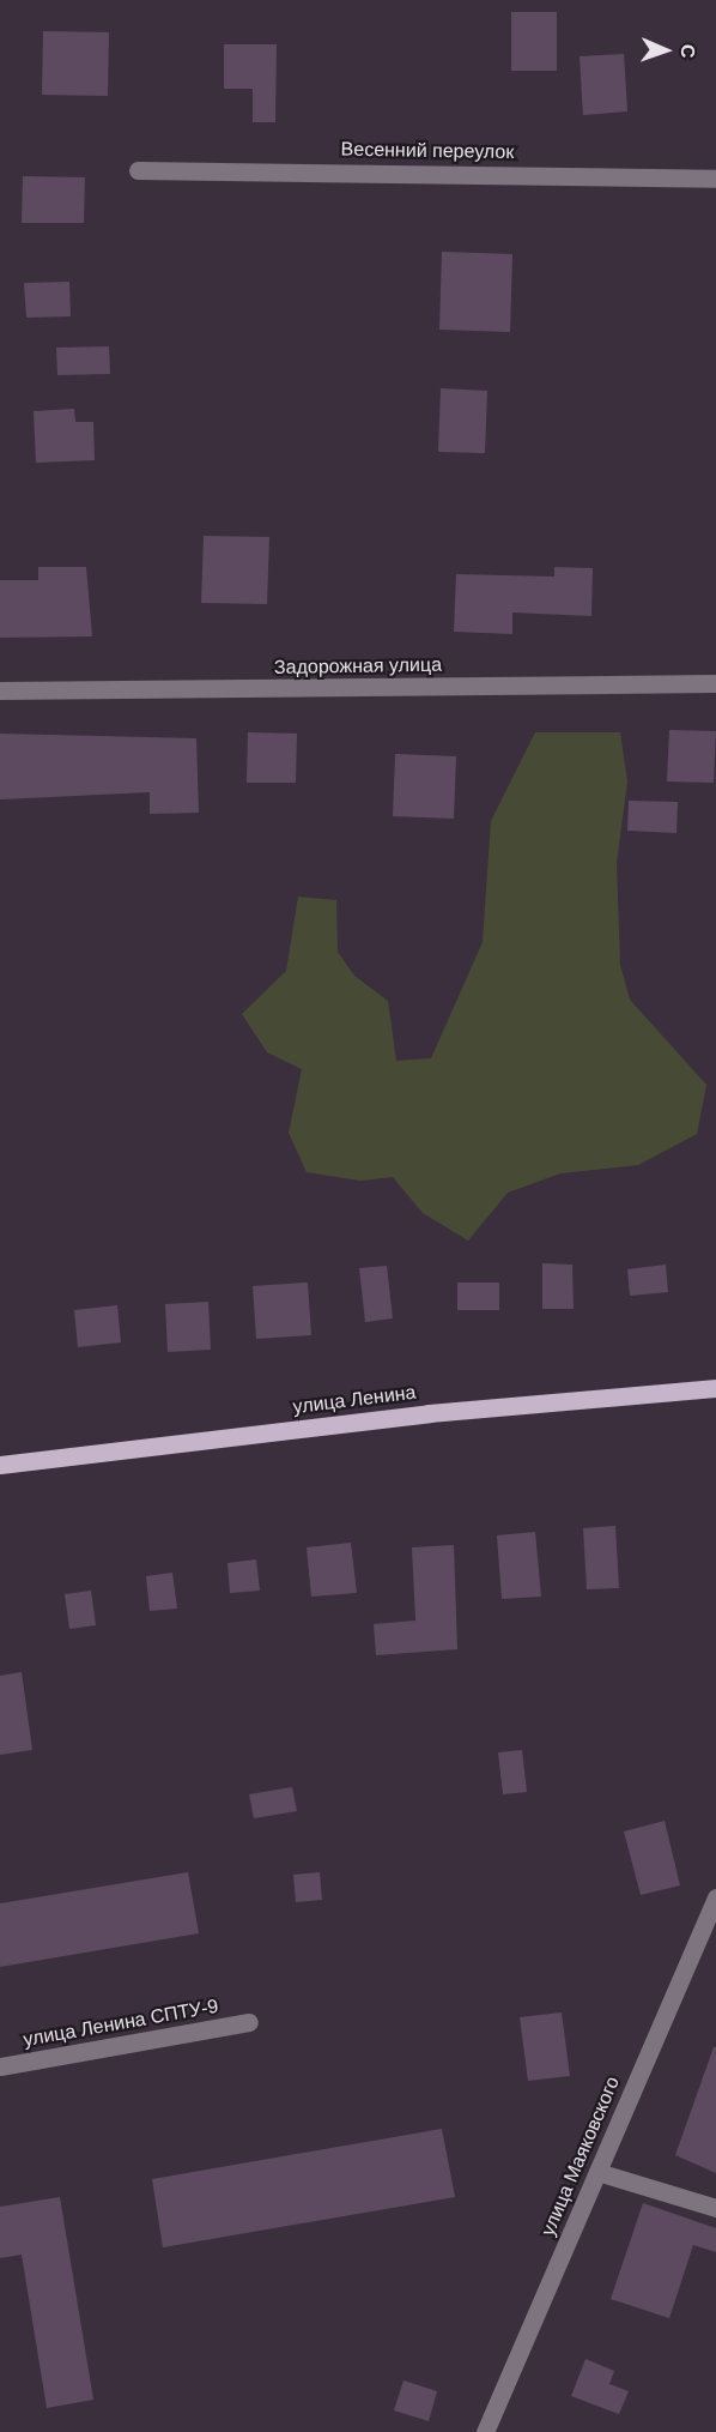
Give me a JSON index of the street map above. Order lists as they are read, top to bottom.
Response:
{
  "streets": {
    "main road": ["улица Ленина"],
    "street": [
      "Весенний переулок",
      "Задорожная улица",
      "улица Ленина СПТУ-9",
      "улица Маяковского"
    ]
  },
  "north": "right"
}
